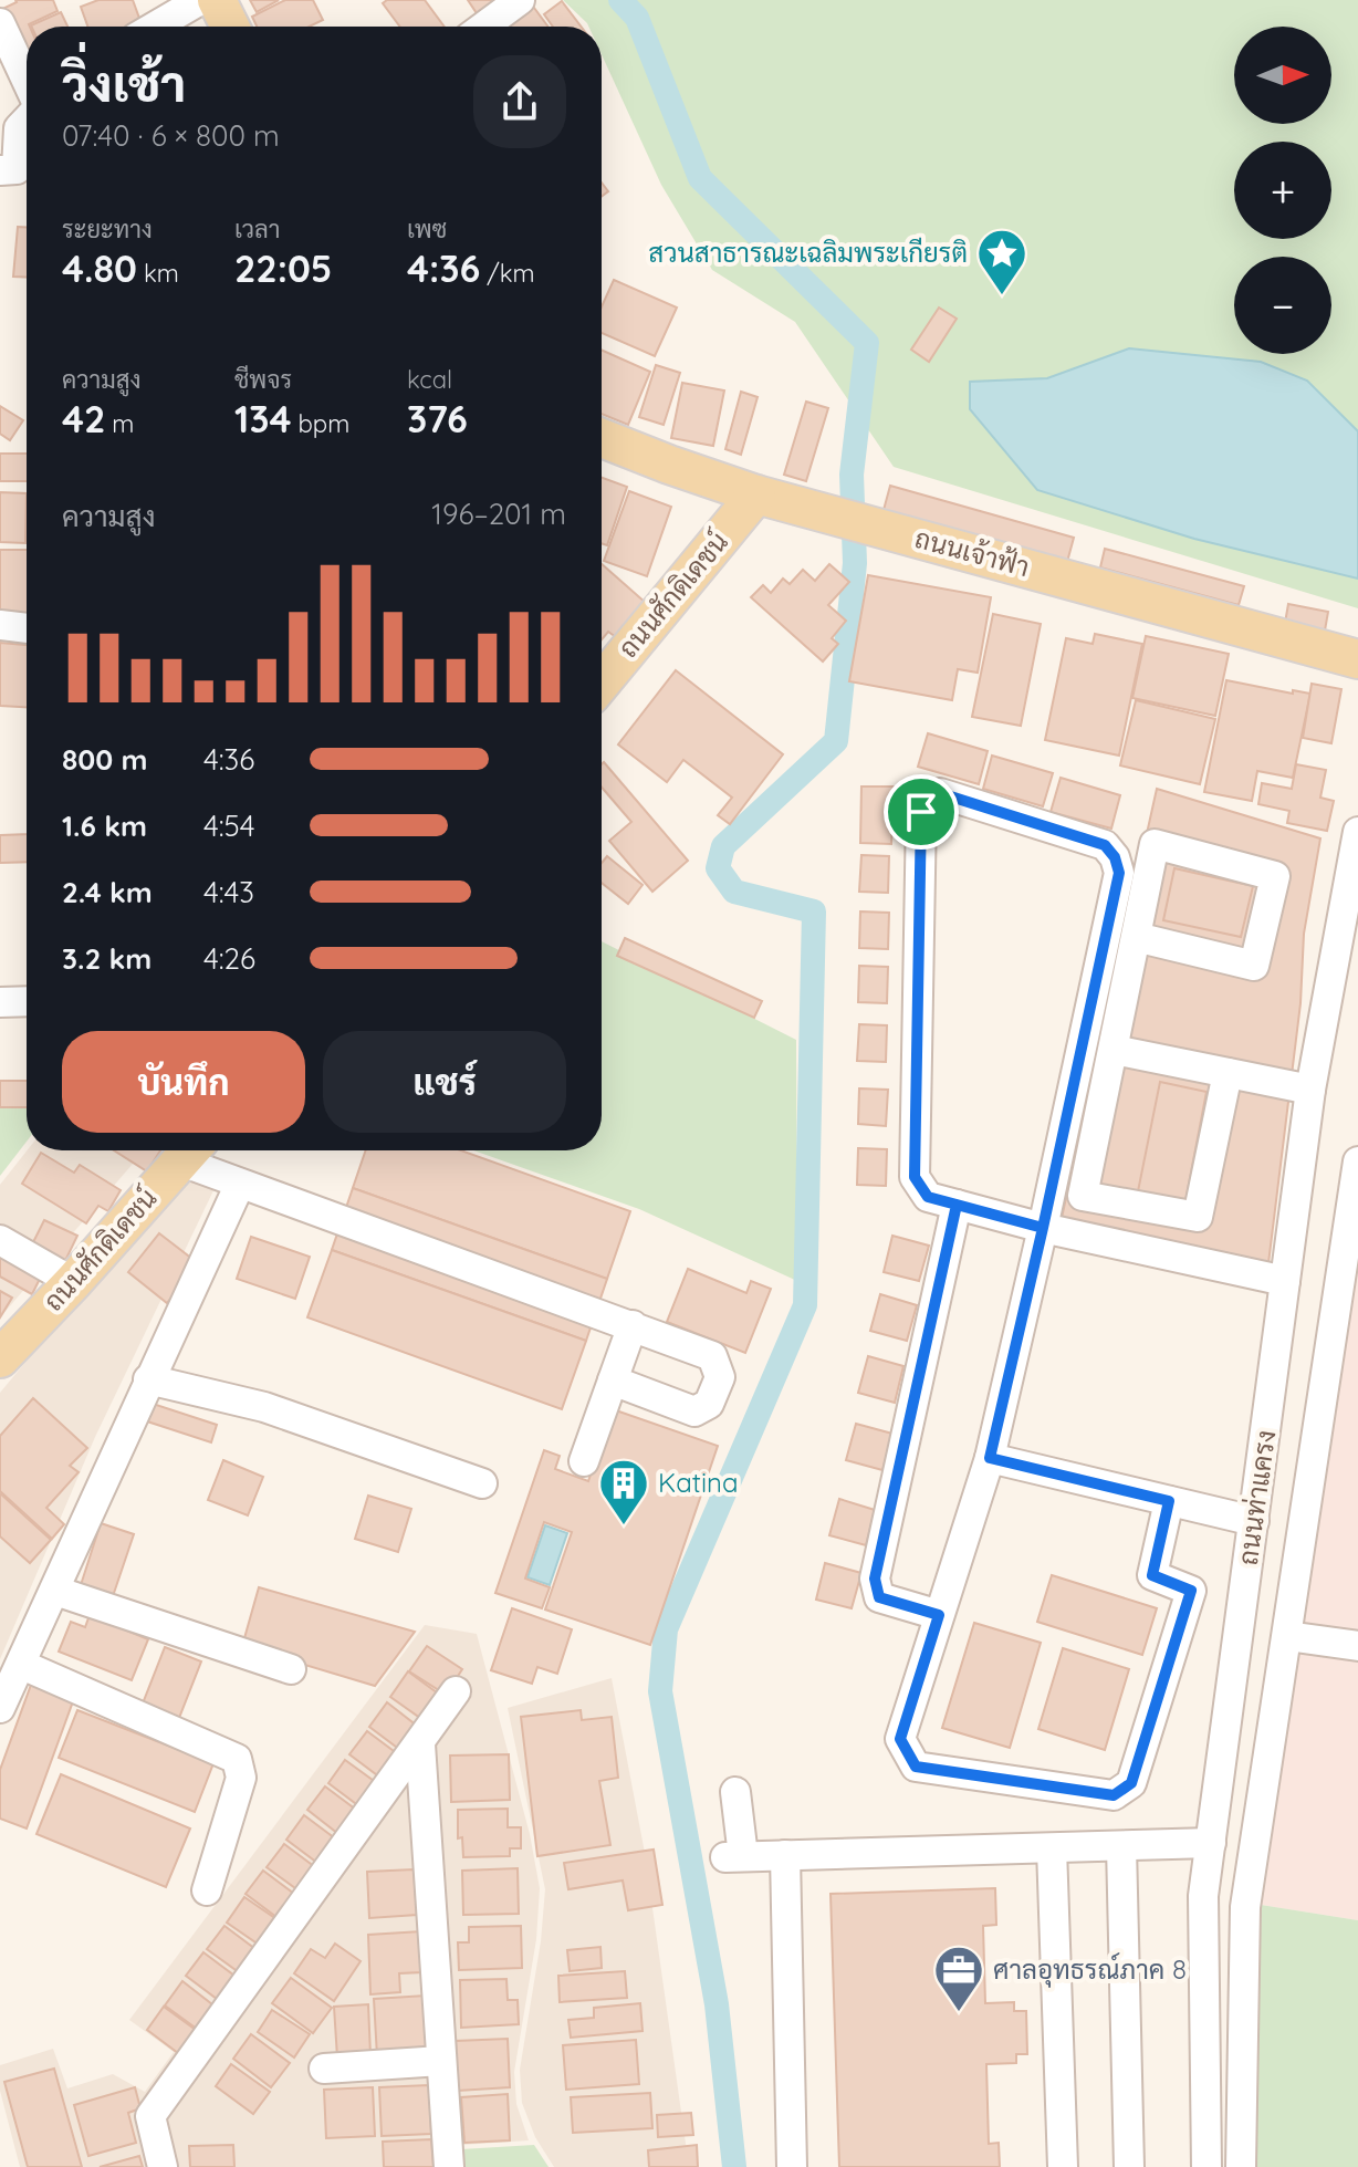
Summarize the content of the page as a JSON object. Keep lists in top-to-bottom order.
{
  "streets": {
    "main road": ["ถนนเจ้าฟ้า", "ถนนศักดิเดชน์"],
    "street": ["ถนนท่าแครง"]
  },
  "crossings": [
    ["ถนนเจ้าฟ้า", "ถนนศักดิเดชน์"]
  ],
  "places": {
    "place": ["สวนสาธารณะเฉลิมพระเกียรติ"],
    "building": ["Katina"],
    "office": ["ศาลอุทธรณ์ภาค 8"]
  },
  "north": "right",
  "page": {
    "map_buttons": ["+", "−"],
    "heading": ["วิ่งเช้า", "07:40 · 6 × 800 m"],
    "stats": [
      ["ระยะทาง", "4.80 km"],
      ["เวลา", "22:05"],
      ["เพซ", "4:36 /km"],
      ["ความสูง", "42 m"],
      ["ชีพจร", "134 bpm"],
      ["kcal", "376"]
    ],
    "chart": ["ความสูง", "196–201 m"],
    "list": [
      {
        "name": "800 m",
        "note": "4:36"
      },
      {
        "name": "1.6 km",
        "note": "4:54"
      },
      {
        "name": "2.4 km",
        "note": "4:43"
      },
      {
        "name": "3.2 km",
        "note": "4:26"
      }
    ],
    "buttons": ["บันทึก", "แชร์"]
  }
}
